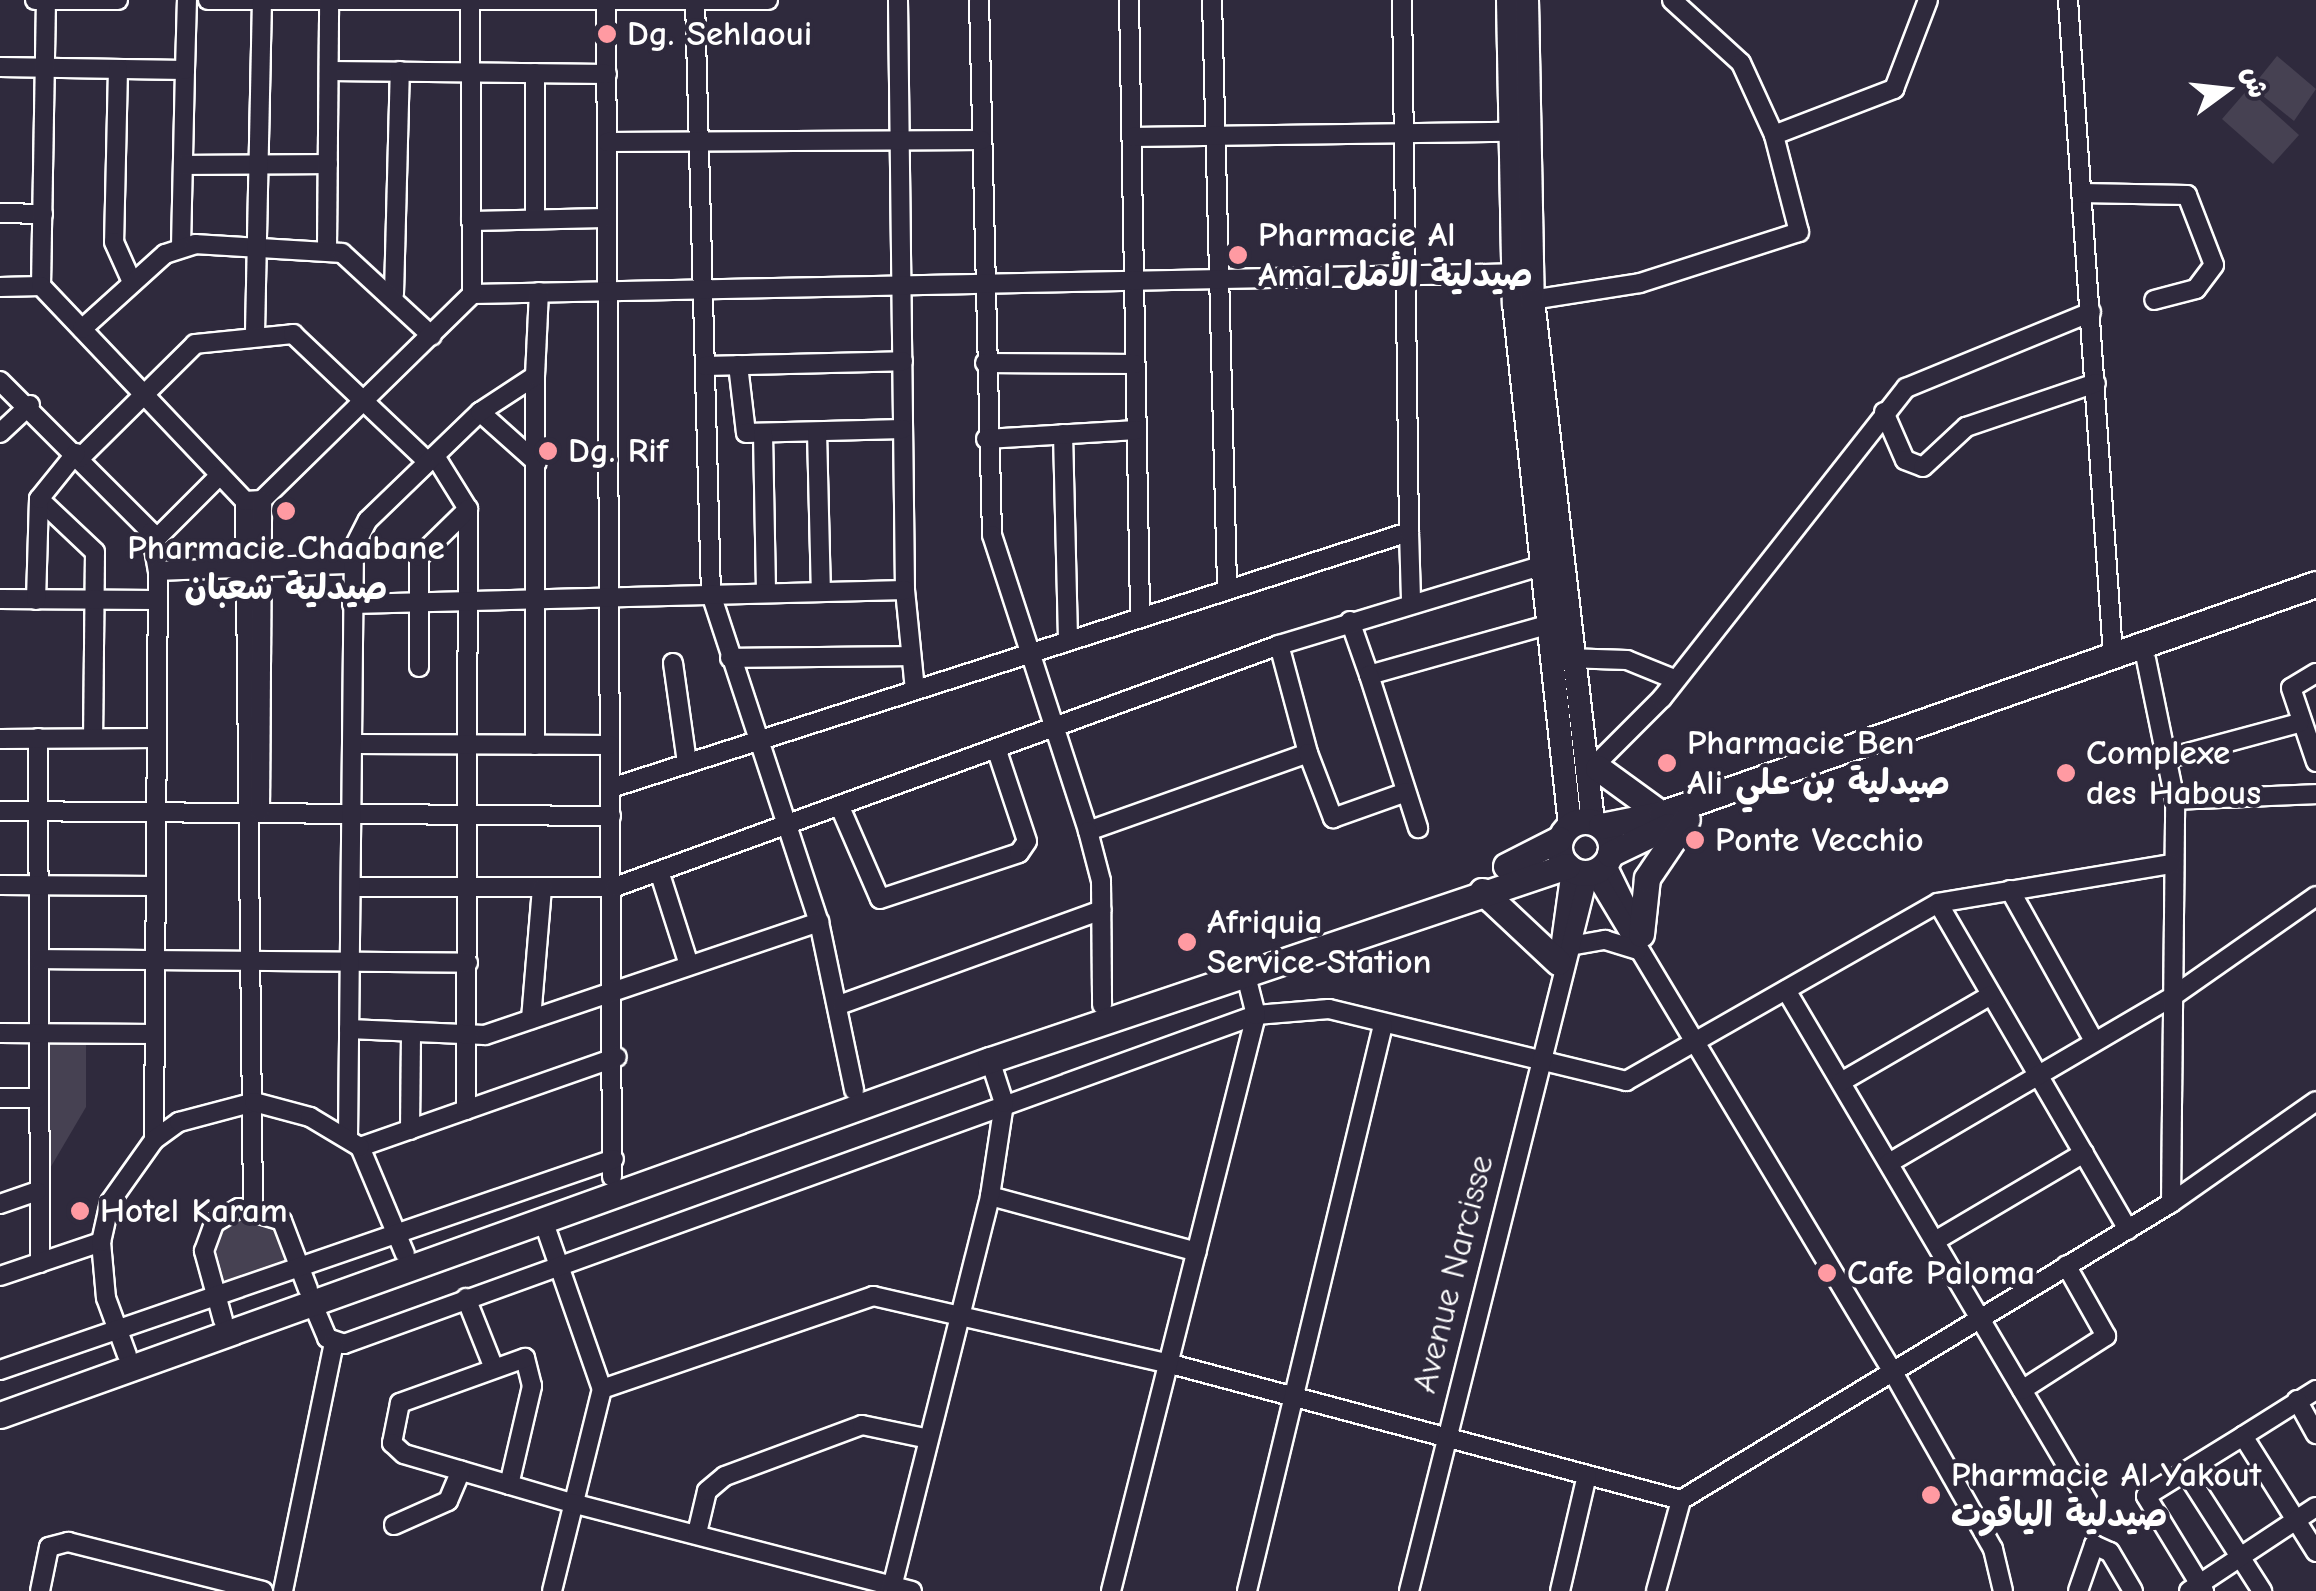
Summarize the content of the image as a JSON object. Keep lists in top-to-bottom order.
{
  "streets": {
    "street": ["Avenue Narcisse"]
  },
  "places": [
    "Dg. Sehlaoui",
    "Pharmacie Al Amal صيدلية الأمل",
    "Dg. Rif",
    "Pharmacie Chaabane صيدلية شعبان",
    "Pharmacie Ben Ali صيدلية بن علي",
    "Complexe des Habous",
    "Ponte Vecchio",
    "Afriquia Service Station",
    "Hotel Karam",
    "Cafe Paloma",
    "Pharmacie Al Yakout صيدلية الياقوت"
  ],
  "north": "right"
}
